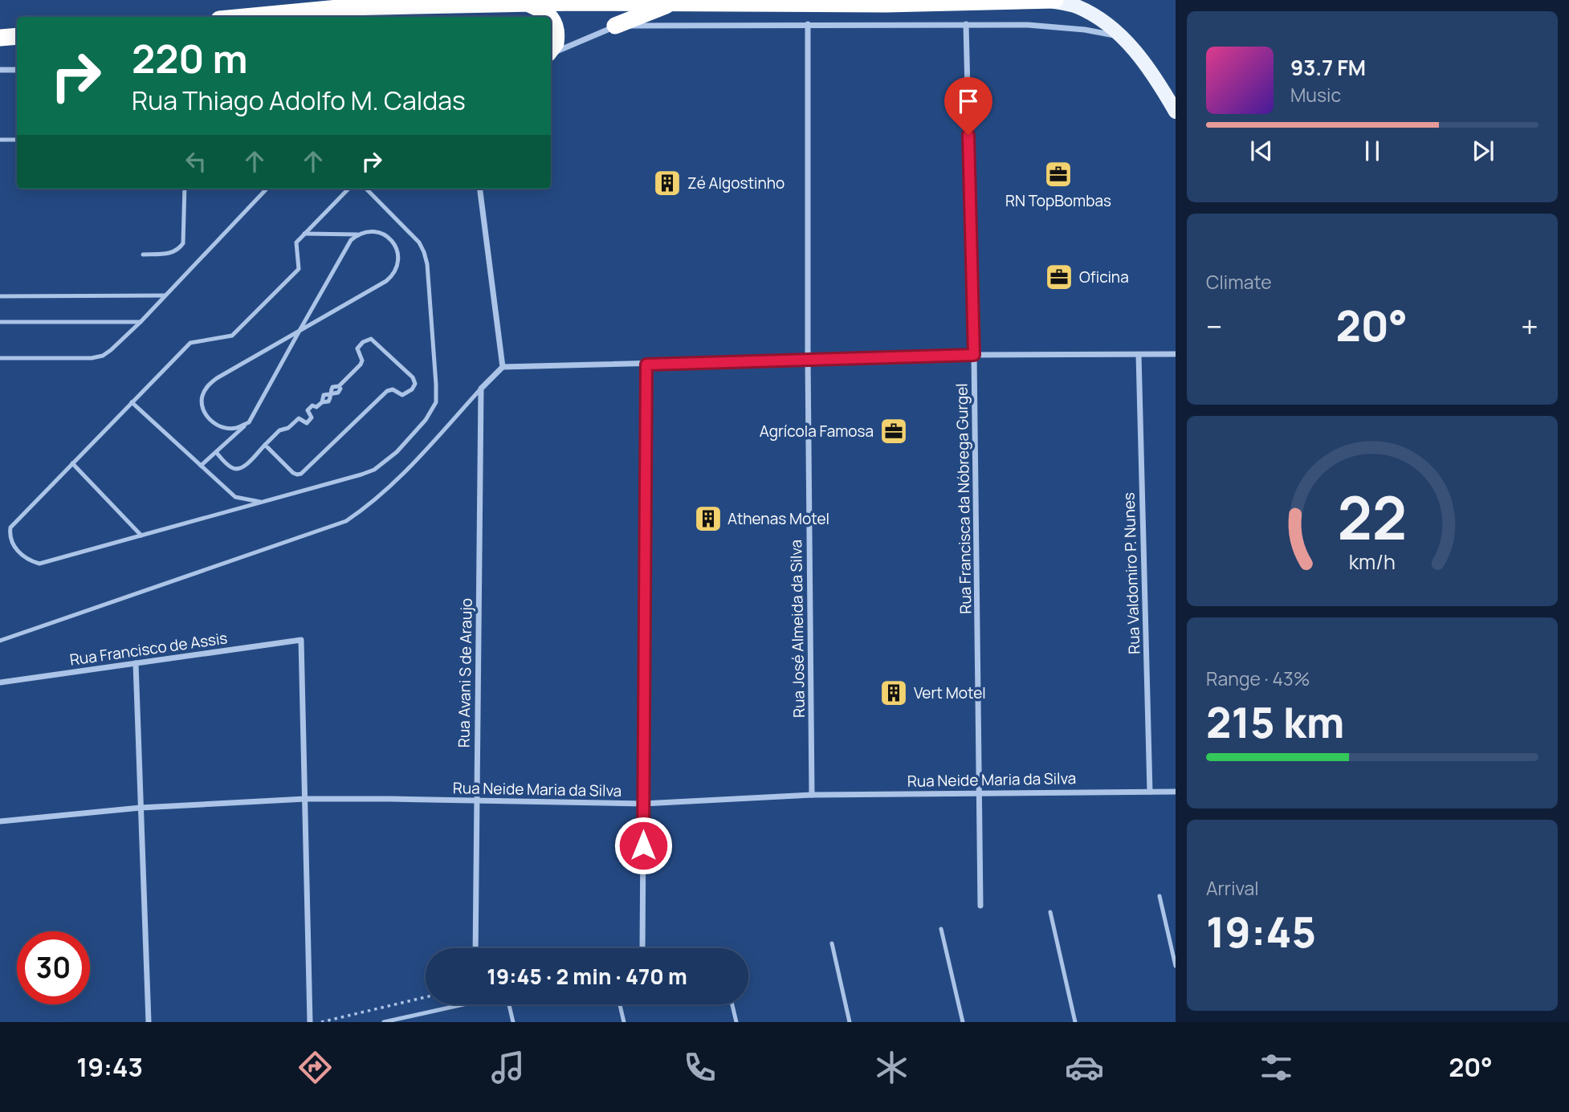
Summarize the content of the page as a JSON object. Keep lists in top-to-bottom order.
{
  "streets": {
    "street": [
      "Rua Francisca da Nóbrega Gurgel",
      "Rua Valdomiro P. Nunes",
      "Rua José Almeida da Silva",
      "Rua Francisco de Assis",
      "Rua Avani S de Araujo",
      "Rua Neide Maria da Silva"
    ]
  },
  "crossings": [
    ["Rua Francisca da Nóbrega Gurgel", "Rua Neide Maria da Silva"],
    ["Rua Valdomiro P. Nunes", "Rua Neide Maria da Silva"],
    ["Rua José Almeida da Silva", "Rua Neide Maria da Silva"],
    ["Rua Francisco de Assis", "Rua Neide Maria da Silva"],
    ["Rua Avani S de Araujo", "Rua Neide Maria da Silva"]
  ],
  "places": {
    "office": ["RN TopBombas", "Oficina", "Agrícola Famosa"],
    "building": ["Zé Algostinho", "Athenas Motel", "Vert Motel"]
  },
  "page": {
    "turn": ["220 m", "Rua Thiago Adolfo M. Caldas"],
    "song": ["93.7 FM", "Music"],
    "tile": [
      "Climate",
      ["Range · 43%", "215 km"],
      ["Arrival", "19:45"]
    ],
    "heat": ["−", "20°", "+"],
    "limit": "30",
    "trip": "19:45 · 2 min · 470 m",
    "tabs": ["19:43", "20°"],
    "gauge": ["22", "km/h"]
  }
}
